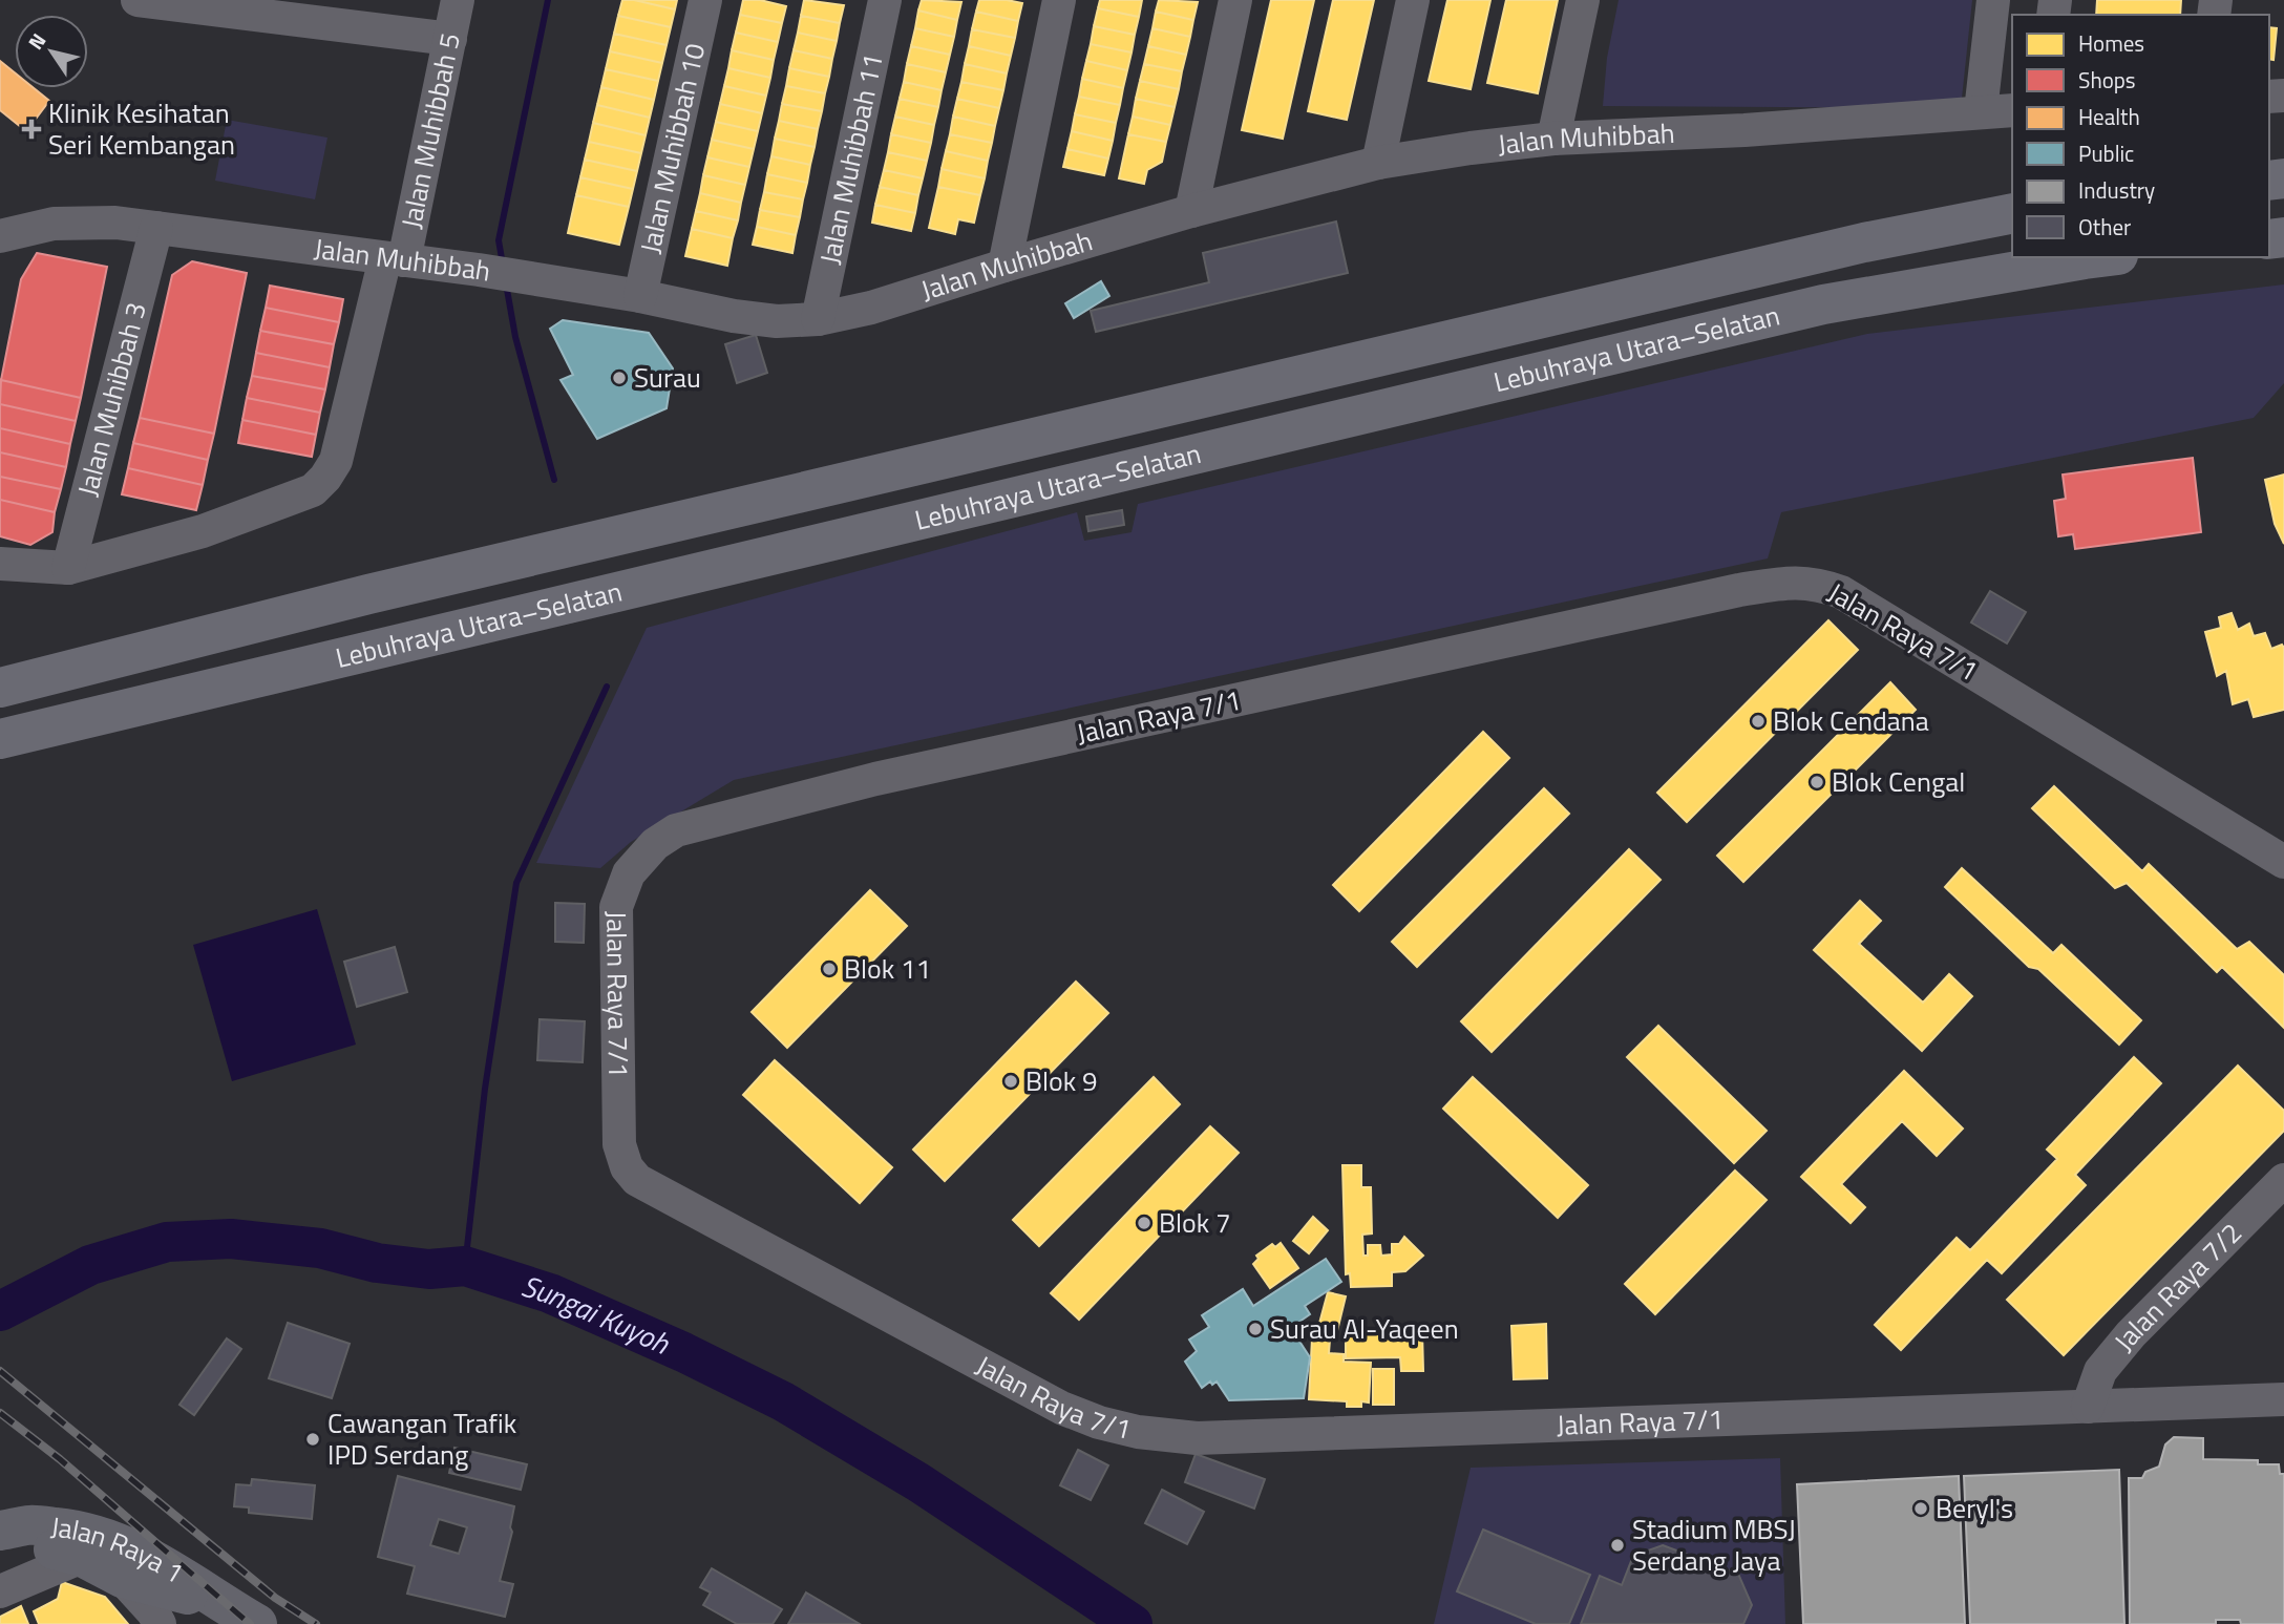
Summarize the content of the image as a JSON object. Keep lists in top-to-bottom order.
{
  "streets": {
    "highway": ["Lebuhraya Utara–Selatan"],
    "main road": ["Jalan Raya 1"],
    "street": [
      "Jalan Muhibbah 5",
      "Jalan Muhibbah",
      "Jalan Muhibbah 10",
      "Jalan Muhibbah 11",
      "Jalan Muhibbah 3",
      "Jalan Raya 7/1",
      "Jalan Raya 7/2"
    ]
  },
  "crossings": [
    ["Jalan Muhibbah 5", "Jalan Muhibbah"],
    ["Jalan Muhibbah 5", "Jalan Muhibbah 3"],
    ["Jalan Muhibbah", "Jalan Muhibbah 10"],
    ["Jalan Muhibbah", "Jalan Muhibbah 11"],
    ["Jalan Muhibbah", "Jalan Muhibbah 3"],
    ["Jalan Raya 7/1", "Jalan Raya 7/2"]
  ],
  "water": ["Sungai Kuyoh"],
  "places": {
    "health": ["Klinik Kesihatan Seri Kembangan"],
    "other": [
      "Surau",
      "Blok Cendana",
      "Blok Cengal",
      "Blok 11",
      "Blok 9",
      "Blok 7",
      "Surau Al-Yaqeen",
      "Cawangan Trafik IPD Serdang",
      "Beryl's",
      "Stadium MBSJ Serdang Jaya"
    ]
  },
  "legend": [
    "Homes",
    "Shops",
    "Health",
    "Public",
    "Industry",
    "Other"
  ],
  "north": "top left"
}
